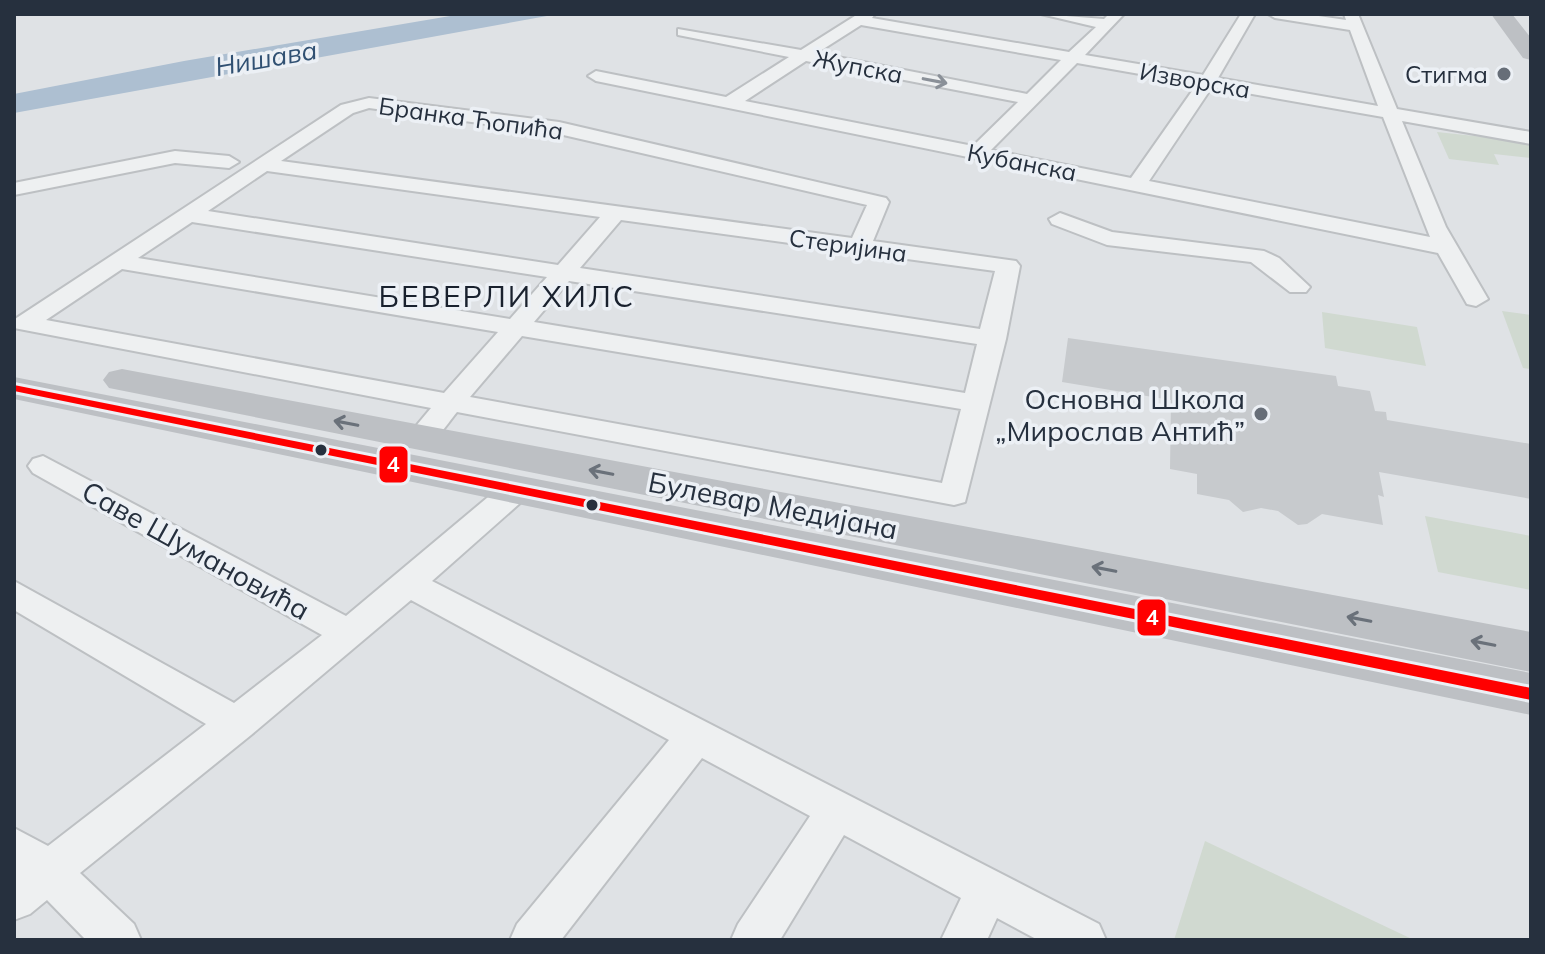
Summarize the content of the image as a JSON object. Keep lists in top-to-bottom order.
{
  "streets": {
    "main road": ["Булевар Медијана"],
    "street": [
      "Жупска",
      "Изворска",
      "Бранка Ћопића",
      "Кубанска",
      "Стеријина",
      "Саве Шумановића"
    ]
  },
  "crossings": [
    ["Бранка Ћопића", "Стеријина"],
    ["Бранка Ћопића", "Булевар Медијана"],
    ["Стеријина", "Булевар Медијана"]
  ],
  "districts": ["БЕВЕРЛИ ХИЛС"],
  "water": ["Нишава"],
  "places": ["Стигма", "Основна Школа „Мирослав Антић”"],
  "lines": ["transit line 4"]
}
